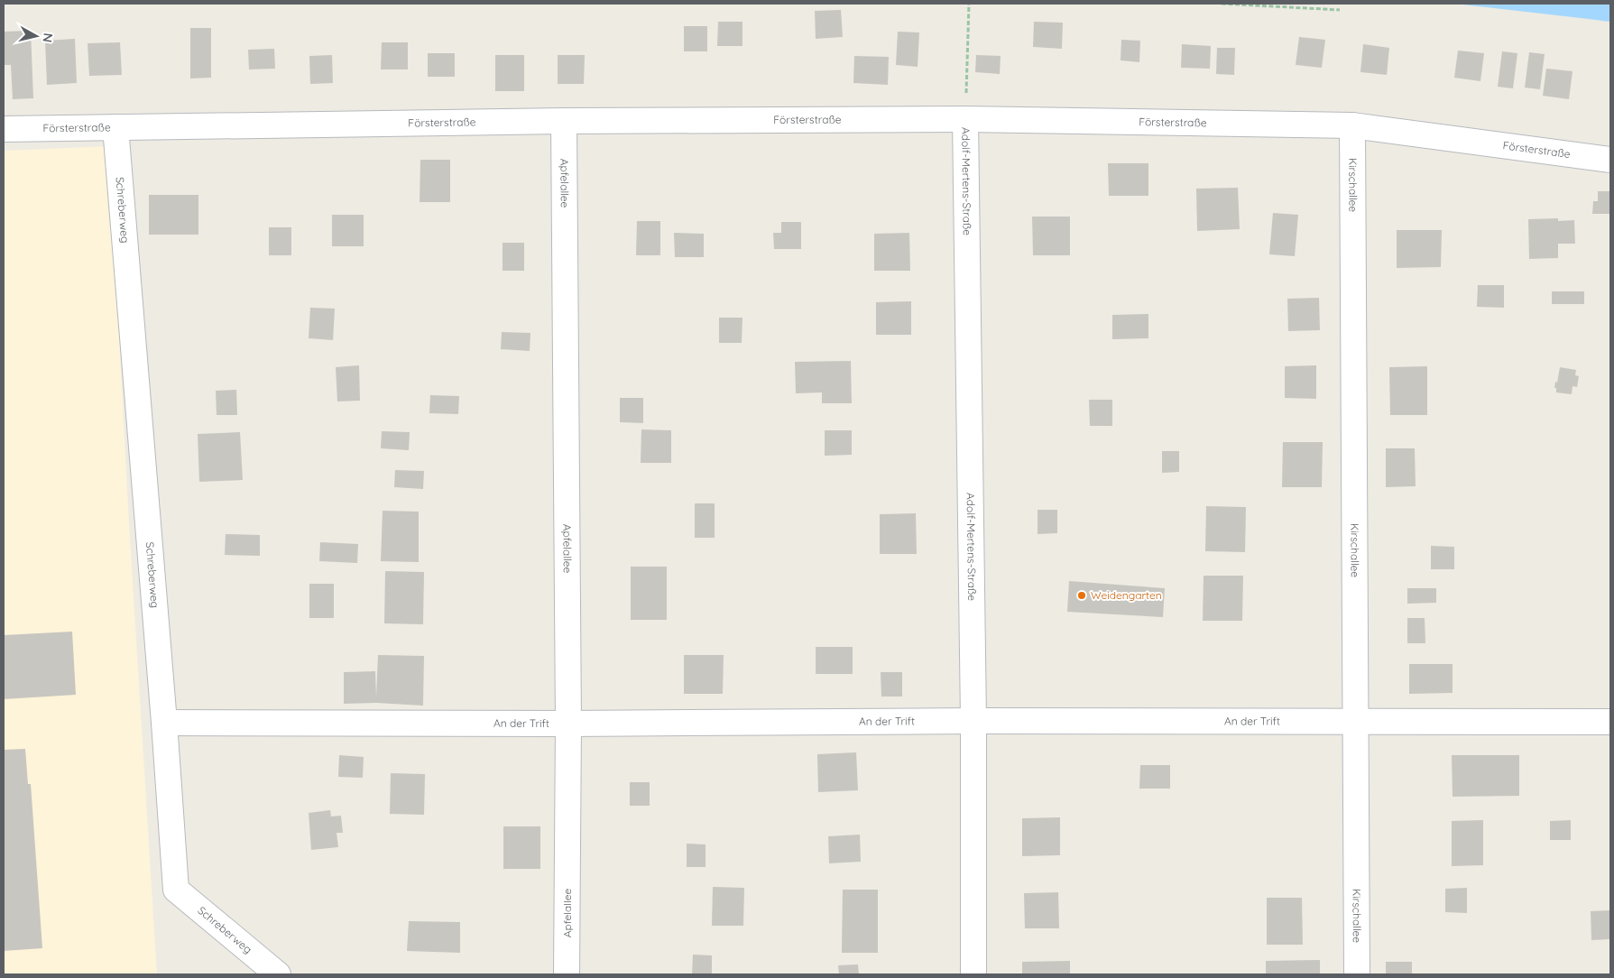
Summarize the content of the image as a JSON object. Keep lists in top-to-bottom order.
{
  "streets": {
    "street": [
      "Försterstraße",
      "Adolf-Mertens-Straße",
      "Apfelallee",
      "Kirschallee",
      "Schreberweg",
      "An der Trift"
    ]
  },
  "crossings": [
    ["Försterstraße", "Adolf-Mertens-Straße"],
    ["Försterstraße", "Apfelallee"],
    ["Försterstraße", "Kirschallee"],
    ["Försterstraße", "Schreberweg"],
    ["Adolf-Mertens-Straße", "An der Trift"],
    ["Apfelallee", "An der Trift"],
    ["Kirschallee", "An der Trift"],
    ["Schreberweg", "An der Trift"]
  ],
  "places": ["Weidengarten"],
  "north": "right"
}
